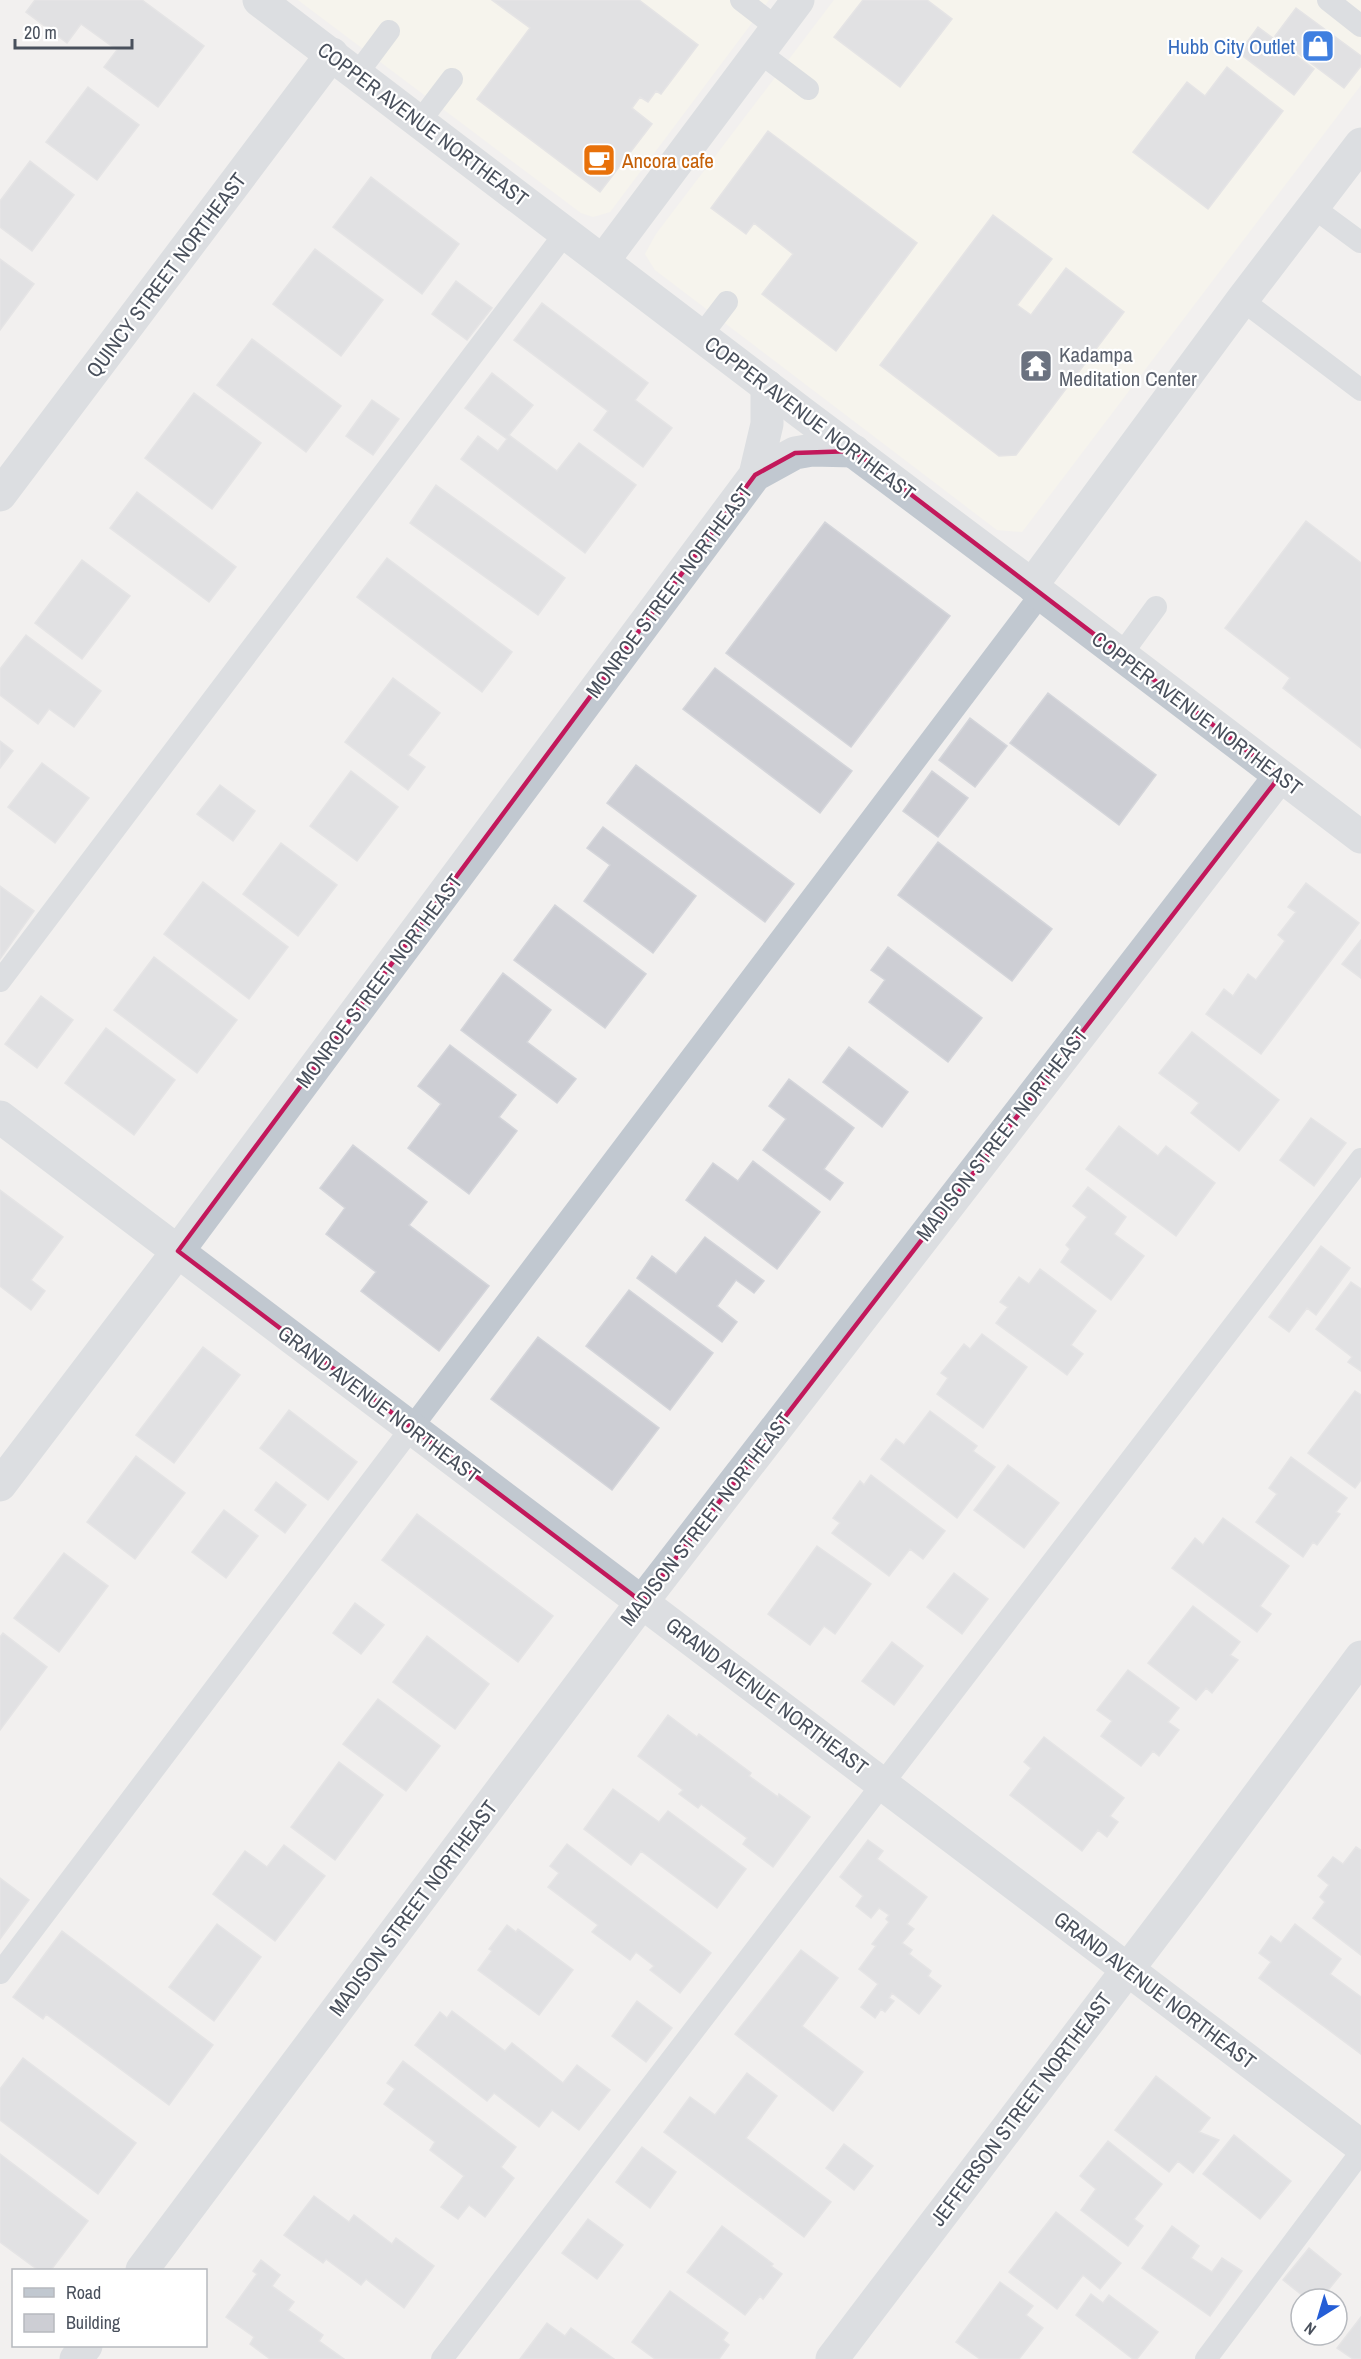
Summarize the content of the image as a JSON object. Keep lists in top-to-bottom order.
{
  "streets": {
    "street": [
      "COPPER AVENUE NORTHEAST",
      "QUINCY STREET NORTHEAST",
      "MONROE STREET NORTHEAST",
      "MADISON STREET NORTHEAST",
      "GRAND AVENUE NORTHEAST",
      "JEFFERSON STREET NORTHEAST"
    ]
  },
  "crossings": [
    ["COPPER AVENUE NORTHEAST", "QUINCY STREET NORTHEAST"],
    ["COPPER AVENUE NORTHEAST", "MONROE STREET NORTHEAST"],
    ["COPPER AVENUE NORTHEAST", "MADISON STREET NORTHEAST"],
    ["MONROE STREET NORTHEAST", "GRAND AVENUE NORTHEAST"],
    ["MADISON STREET NORTHEAST", "GRAND AVENUE NORTHEAST"],
    ["GRAND AVENUE NORTHEAST", "JEFFERSON STREET NORTHEAST"]
  ],
  "places": {
    "shop": ["Hubb City Outlet"],
    "cafe": ["Ancora cafe"],
    "temple": ["Kadampa Meditation Center"]
  },
  "legend": ["Road", "Building"],
  "scale_bar": "20 m",
  "north": "bottom left"
}
